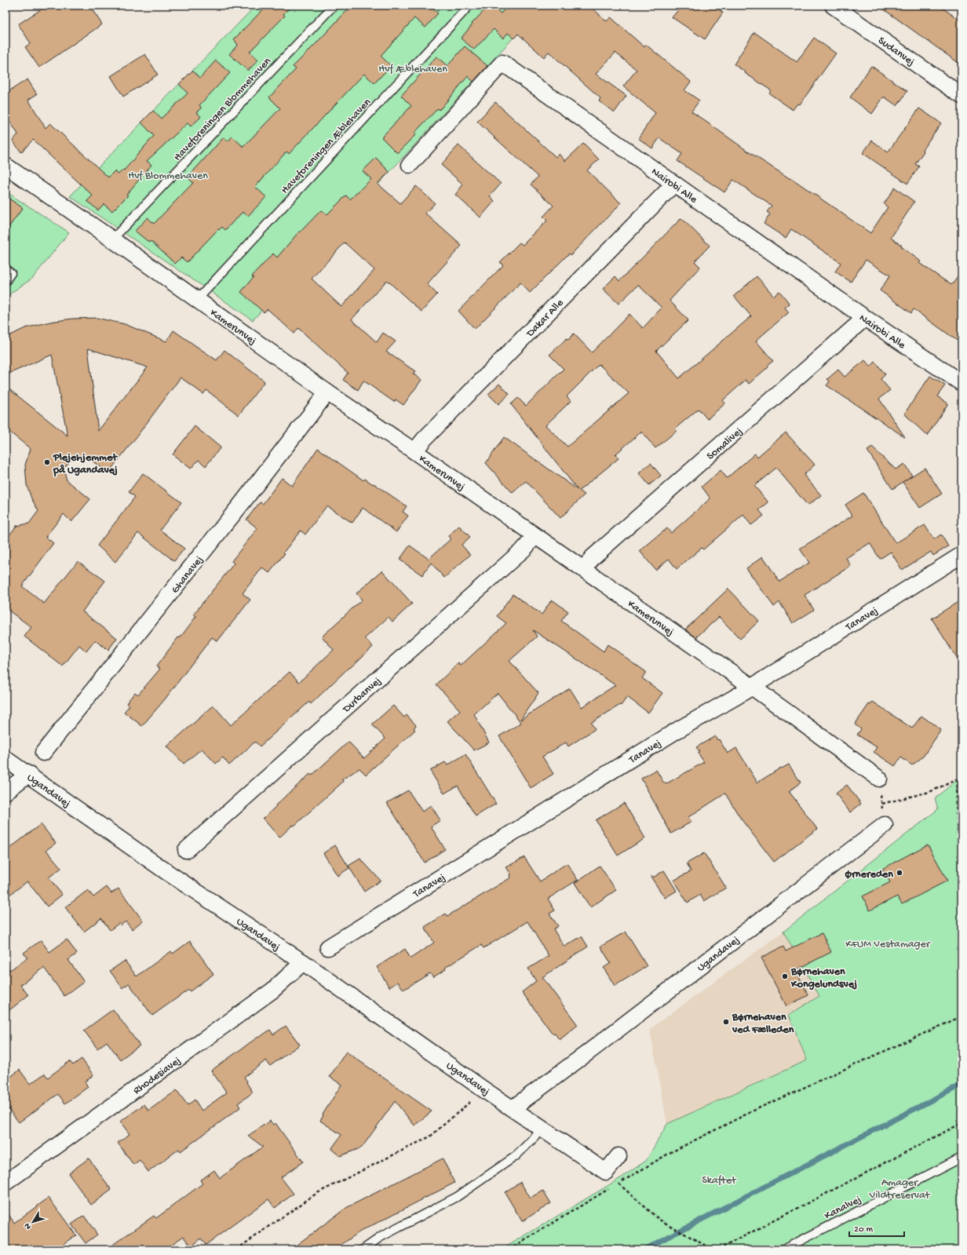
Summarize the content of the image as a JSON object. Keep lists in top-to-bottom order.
{
  "streets": {
    "street": [
      "Sudanvej",
      "Nairobi Alle",
      "Dakar Alle",
      "Kamerunvej",
      "Somalivej",
      "Ghanavej",
      "Tanavej",
      "Durbanvej",
      "Ugandavej",
      "Rhodesiavej"
    ],
    "lane": ["Haveforeningen Blommehaven", "Haveforeningen Æblehaven", "Kanalvej"]
  },
  "crossings": [
    ["Haveforeningen Blommehaven", "Kamerunvej"],
    ["Haveforeningen Æblehaven", "Kamerunvej"],
    ["Nairobi Alle", "Dakar Alle"],
    ["Nairobi Alle", "Somalivej"],
    ["Dakar Alle", "Kamerunvej"],
    ["Kamerunvej", "Somalivej"],
    ["Kamerunvej", "Ghanavej"],
    ["Kamerunvej", "Tanavej"],
    ["Kamerunvej", "Durbanvej"],
    ["Ugandavej", "Rhodesiavej"]
  ],
  "parks": [
    "Hvf Æblehaven",
    "Hvf Blommehaven",
    "KFUM Vestamager",
    "Skaftet",
    "Amager Vildtreservat"
  ],
  "places": [
    "Plejehjemmet på Ugandavej",
    "Ørnereden",
    "Børnehaven Kongelundsvej",
    "Børnehaven ved Fælleden"
  ],
  "scale_bar": "20 m",
  "north": "bottom left"
}
